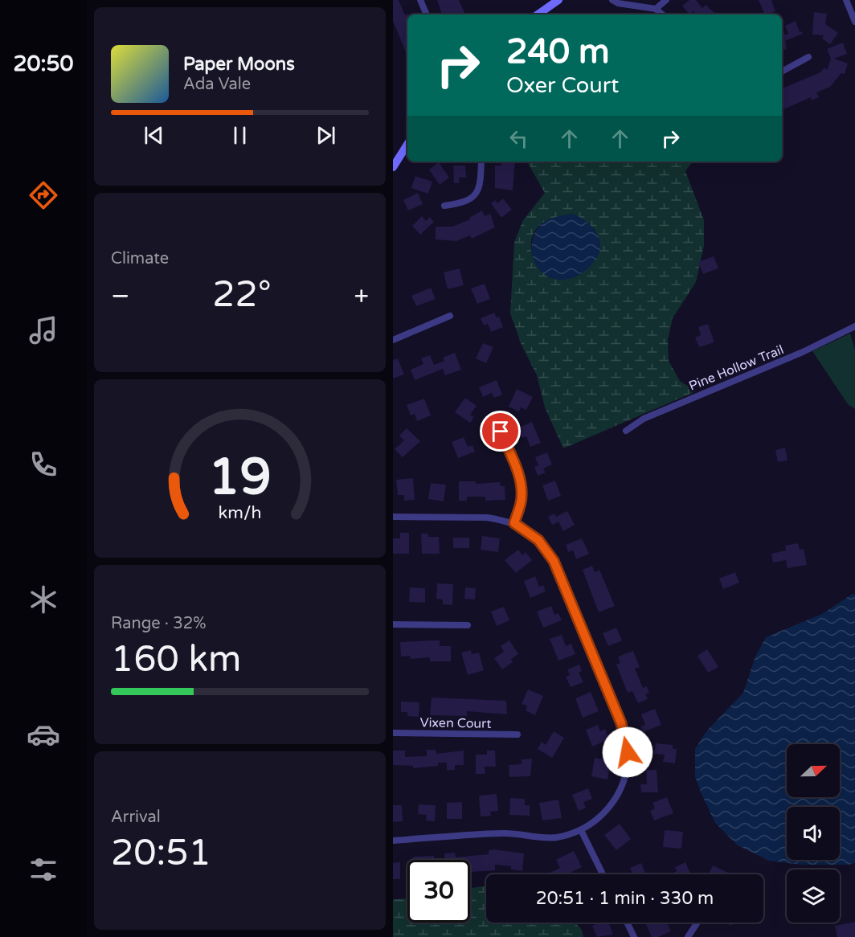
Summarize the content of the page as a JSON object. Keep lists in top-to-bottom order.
{
  "streets": {
    "street": ["Pine Hollow Trail", "Vixen Court"]
  },
  "north": "right",
  "page": {
    "tabs": "20:50",
    "turn": ["240 m", "Oxer Court"],
    "song": ["Paper Moons", "Ada Vale"],
    "tile": [
      "Climate",
      ["Range · 32%", "160 km"],
      ["Arrival", "20:51"]
    ],
    "heat": ["−", "22°", "+"],
    "limit": "30",
    "trip": "20:51 · 1 min · 330 m",
    "gauge": ["19", "km/h"]
  }
}
